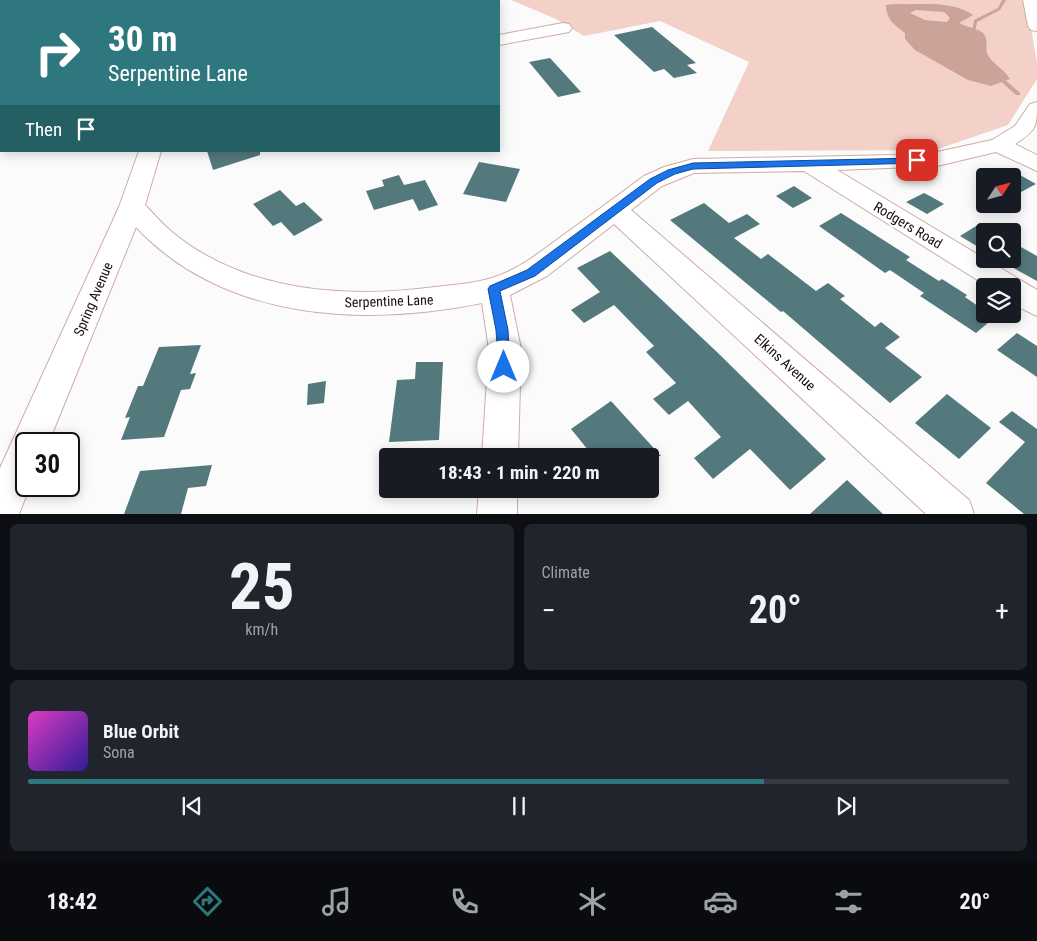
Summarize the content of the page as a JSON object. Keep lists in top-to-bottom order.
{
  "streets": {
    "street": [
      "Rodgers Road",
      "Spring Avenue",
      "Serpentine Lane",
      "Elkins Avenue"
    ]
  },
  "crossings": [
    ["Rodgers Road", "Serpentine Lane"],
    ["Spring Avenue", "Serpentine Lane"],
    ["Serpentine Lane", "Elkins Avenue"]
  ],
  "north": "top right",
  "page": {
    "turn": ["30 m", "Serpentine Lane"],
    "then": "Then",
    "limit": "30",
    "trip": "18:43 · 1 min · 220 m",
    "tile": [
      ["25", "km/h"],
      "Climate"
    ],
    "heat": ["−", "20°", "+"],
    "song": ["Blue Orbit", "Sona"],
    "tabs": ["18:42", "20°"]
  }
}
